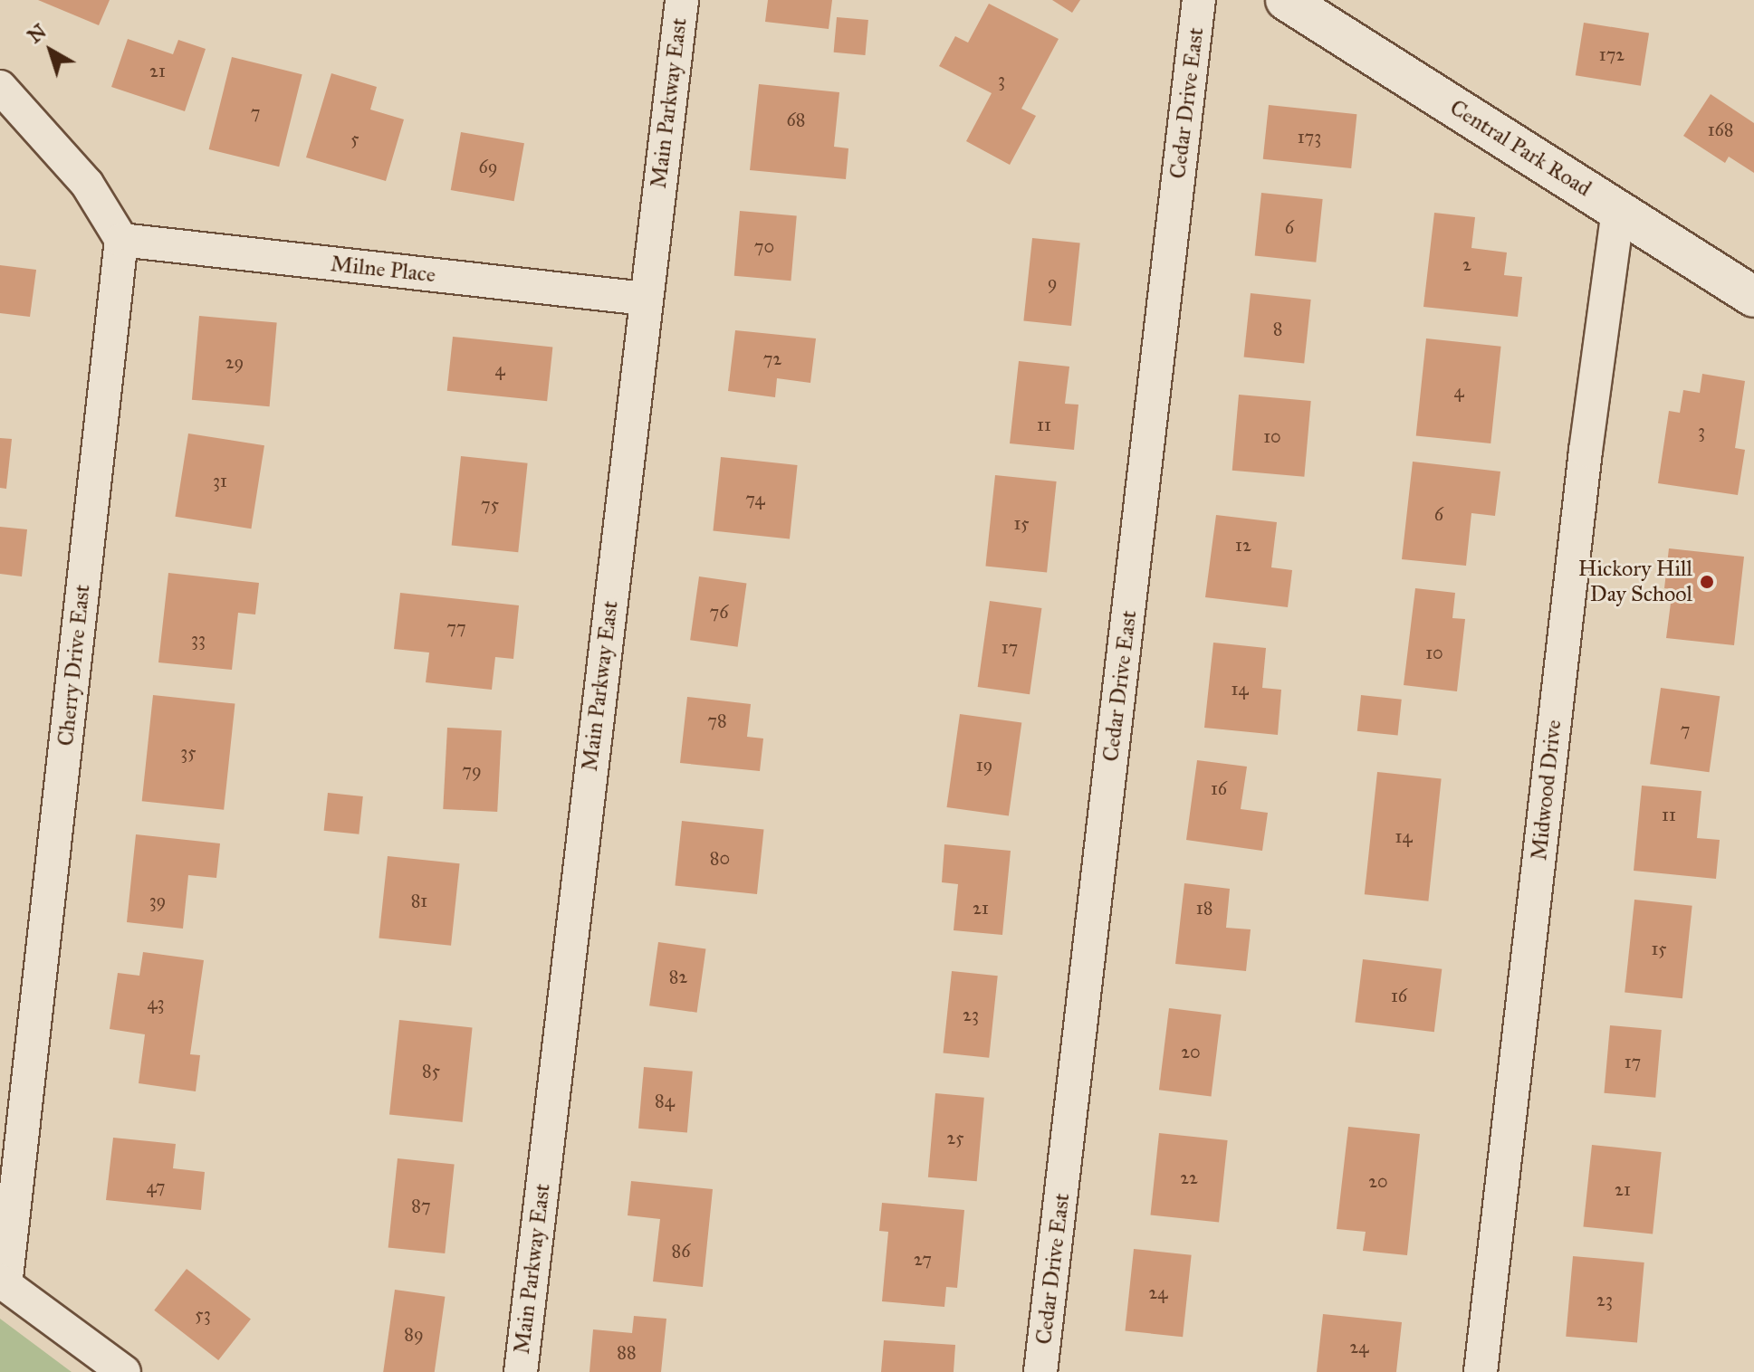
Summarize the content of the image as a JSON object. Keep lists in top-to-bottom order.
{
  "streets": {
    "street": [
      "Main Parkway East",
      "Cedar Drive East",
      "Central Park Road",
      "Milne Place",
      "Cherry Drive East",
      "Midwood Drive"
    ]
  },
  "crossings": [
    ["Main Parkway East", "Milne Place"],
    ["Central Park Road", "Midwood Drive"],
    ["Milne Place", "Cherry Drive East"]
  ],
  "places": ["Hickory Hill Day School"],
  "house_numbers": [
    "172",
    "21",
    "3",
    "7",
    "68",
    "168",
    "173",
    "5",
    "69",
    "6",
    "70",
    "2",
    "9",
    "8",
    "72",
    "29",
    "4",
    "4",
    "11",
    "3",
    "10",
    "31",
    "74",
    "75",
    "6",
    "15",
    "12",
    "76",
    "77",
    "33",
    "17",
    "10",
    "14",
    "78",
    "7",
    "35",
    "19",
    "79",
    "16",
    "11",
    "14",
    "80",
    "39",
    "81",
    "21",
    "18",
    "15",
    "82",
    "16",
    "43",
    "23",
    "20",
    "17",
    "85",
    "84",
    "25",
    "22",
    "20",
    "47",
    "21",
    "87",
    "86",
    "27",
    "24",
    "23",
    "53",
    "89",
    "24",
    "88"
  ],
  "north": "top left"
}
